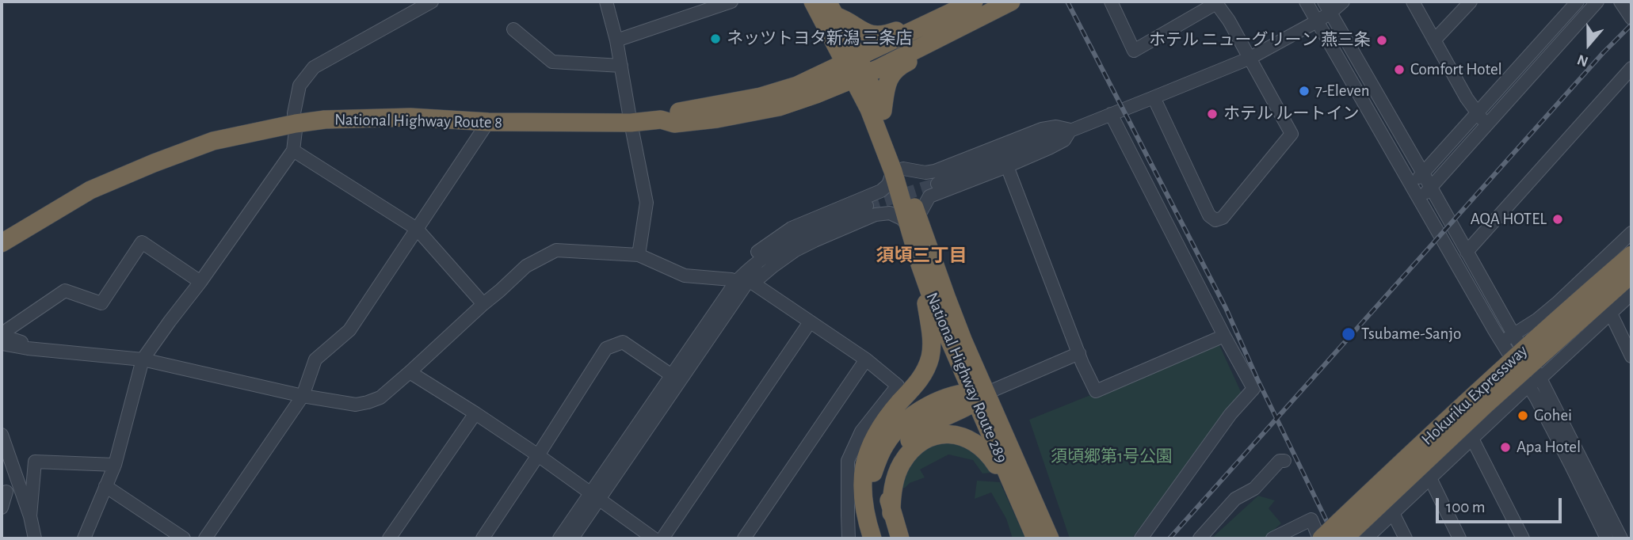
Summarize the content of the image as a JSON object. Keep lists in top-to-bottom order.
{
  "streets": {
    "highway": ["National Highway Route 8", "National Highway Route 289", "Hokuriku Expressway"]
  },
  "crossings": [
    ["National Highway Route 8", "National Highway Route 289"]
  ],
  "districts": ["須頃三丁目"],
  "parks": ["須頃郷第1号公園"],
  "places": [
    "ネッツトヨタ新潟 三条店",
    "ホテル ニューグリーン 燕三条",
    "Comfort Hotel",
    "7-Eleven",
    "ホテル ルートイン",
    "AQA HOTEL",
    "Tsubame-Sanjo",
    "Gohei",
    "Apa Hotel"
  ],
  "scale_bar": "100 m",
  "north": "bottom"
}
